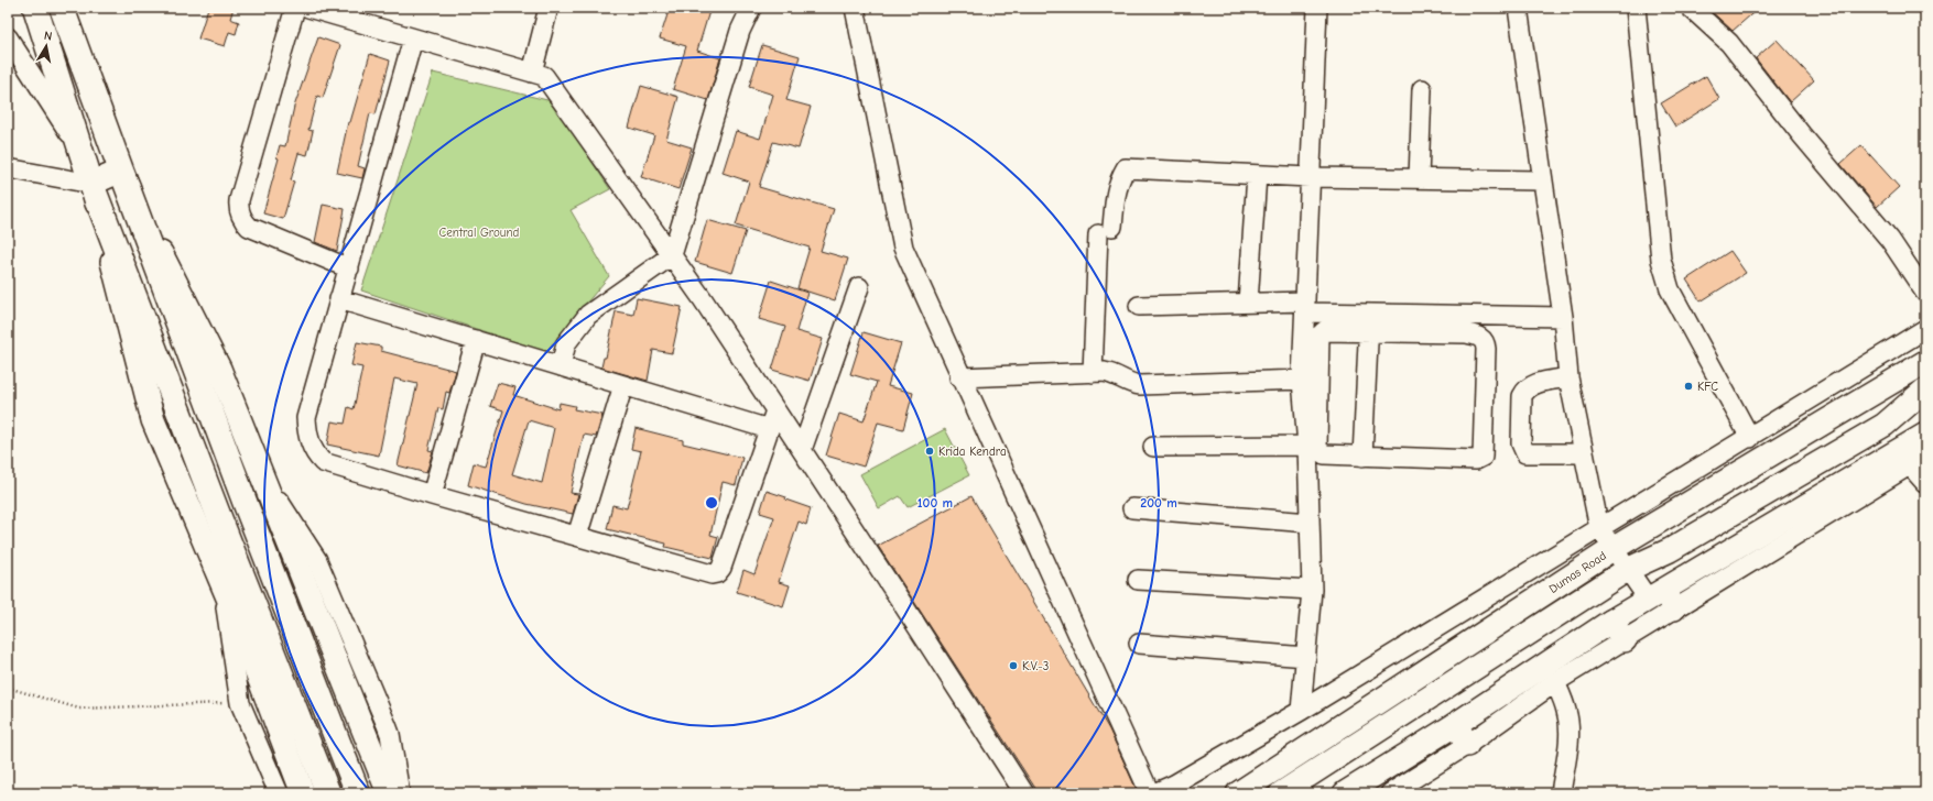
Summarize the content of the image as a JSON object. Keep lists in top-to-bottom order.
{
  "streets": {
    "main road": ["Dumas Road"]
  },
  "parks": ["Central Ground"],
  "places": ["KFC", "Krida Kendra", "K.V.-3"],
  "north": "top",
  "rings": ["100 m", "200 m"]
}
